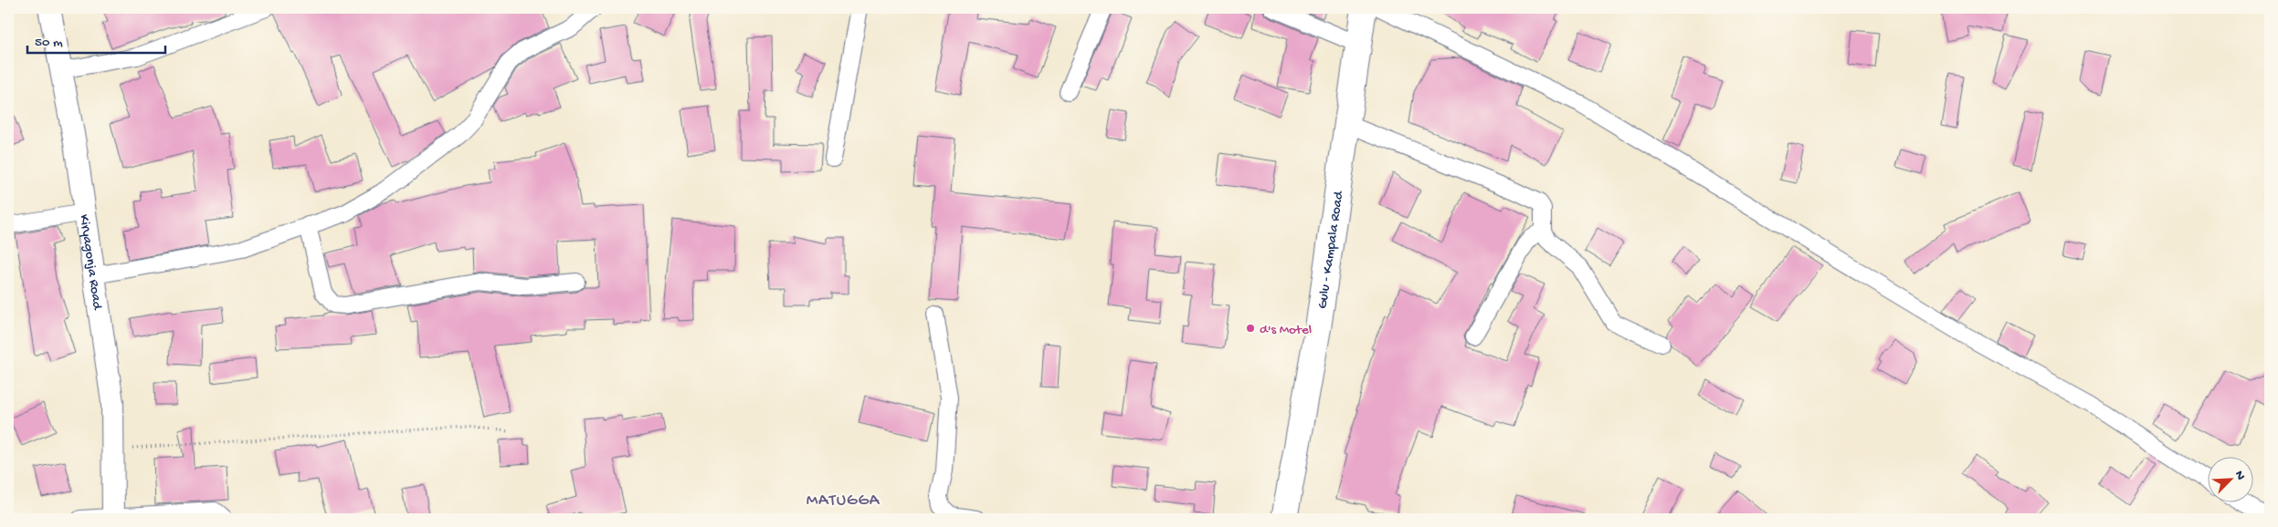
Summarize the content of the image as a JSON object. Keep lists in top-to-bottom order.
{
  "streets": {
    "main road": ["Gulu - Kampala Road"],
    "street": ["Kiryagonja Road"]
  },
  "districts": ["MATUGGA"],
  "places": ["d's Motel"],
  "scale_bar": "50 m",
  "north": "top right"
}
